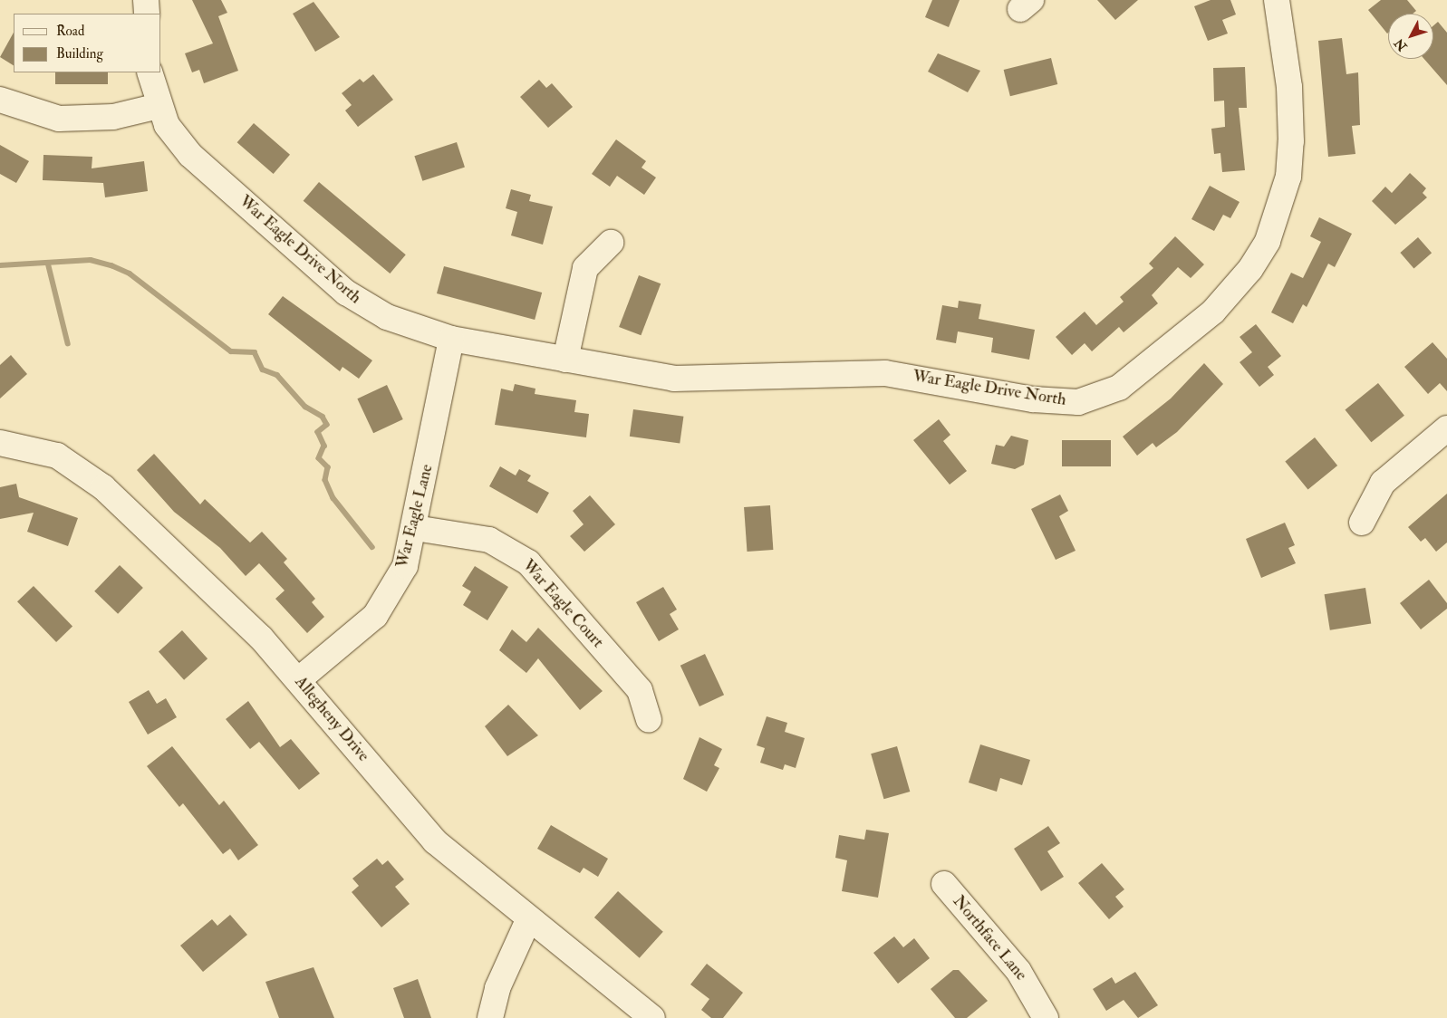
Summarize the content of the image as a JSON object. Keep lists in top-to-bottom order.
{
  "streets": {
    "street": [
      "War Eagle Drive North",
      "War Eagle Lane",
      "War Eagle Court",
      "Allegheny Drive",
      "Northface Lane"
    ]
  },
  "crossings": [
    ["War Eagle Drive North", "War Eagle Lane"],
    ["War Eagle Lane", "War Eagle Court"],
    ["War Eagle Lane", "Allegheny Drive"]
  ],
  "legend": ["Road", "Building"],
  "north": "bottom left"
}
